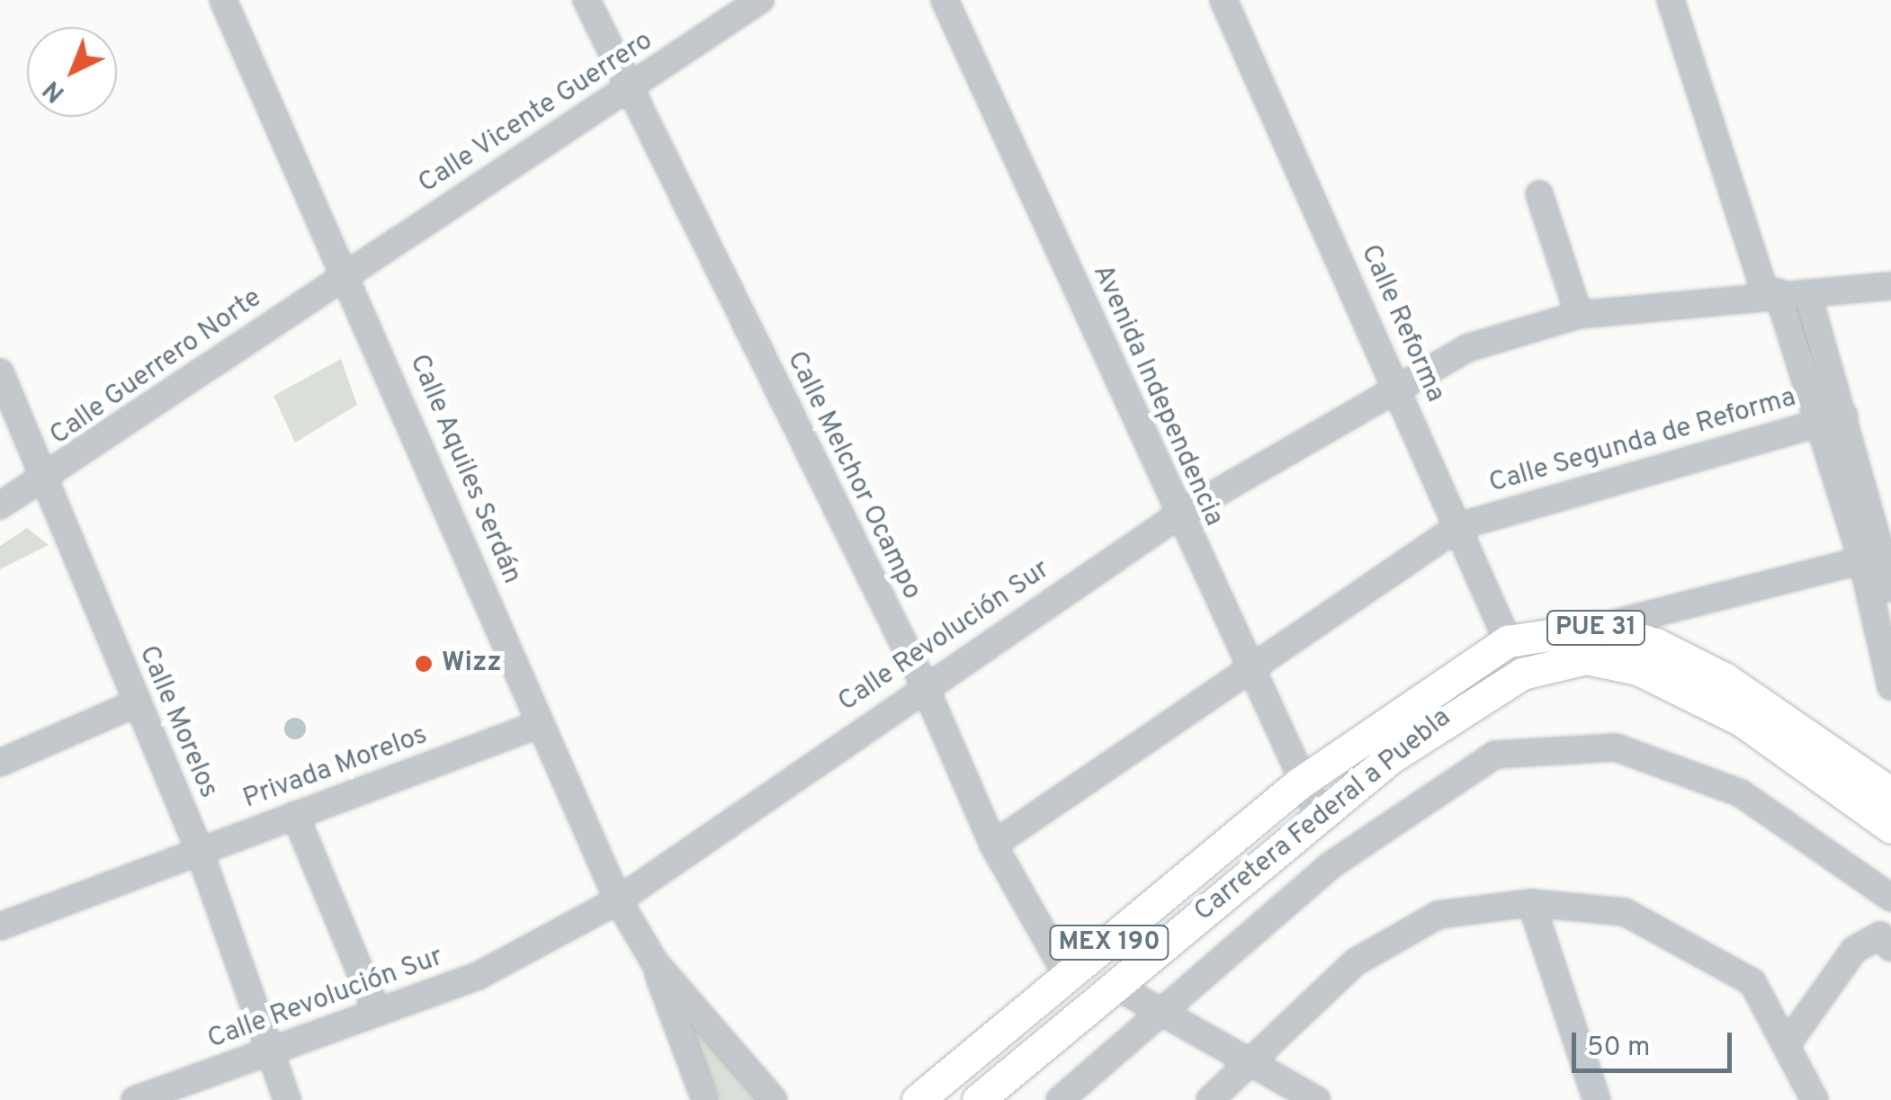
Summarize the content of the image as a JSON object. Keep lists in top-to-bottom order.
{
  "streets": {
    "main road": ["PUE 31", "Carretera Federal a Puebla", "MEX 190"],
    "street": [
      "Calle Vicente Guerrero",
      "Calle Reforma",
      "Calle Guerrero Norte",
      "Avenida Independencia",
      "Calle Segunda de Reforma",
      "Calle Aquiles Serdán",
      "Calle Melchor Ocampo",
      "Calle Revolución Sur",
      "Calle Morelos",
      "Privada Morelos"
    ]
  },
  "crossings": [
    ["Calle Vicente Guerrero", "Calle Guerrero Norte"],
    ["Calle Vicente Guerrero", "Calle Aquiles Serdán"],
    ["Calle Vicente Guerrero", "Calle Melchor Ocampo"],
    ["Calle Reforma", "Calle Segunda de Reforma"],
    ["Calle Reforma", "Calle Revolución Sur"],
    ["Calle Reforma", "Carretera Federal a Puebla"],
    ["Calle Guerrero Norte", "Calle Aquiles Serdán"],
    ["Calle Guerrero Norte", "Calle Morelos"],
    ["Avenida Independencia", "Calle Segunda de Reforma"],
    ["Avenida Independencia", "Calle Revolución Sur"],
    ["Avenida Independencia", "Carretera Federal a Puebla"],
    ["Calle Segunda de Reforma", "Calle Melchor Ocampo"],
    ["Calle Aquiles Serdán", "Calle Revolución Sur"],
    ["Calle Aquiles Serdán", "Privada Morelos"],
    ["Calle Melchor Ocampo", "Calle Revolución Sur"],
    ["Calle Melchor Ocampo", "Carretera Federal a Puebla"],
    ["Calle Revolución Sur", "Calle Morelos"],
    ["Calle Morelos", "Privada Morelos"]
  ],
  "places": ["Wizz"],
  "scale_bar": "50 m",
  "north": "bottom left"
}
